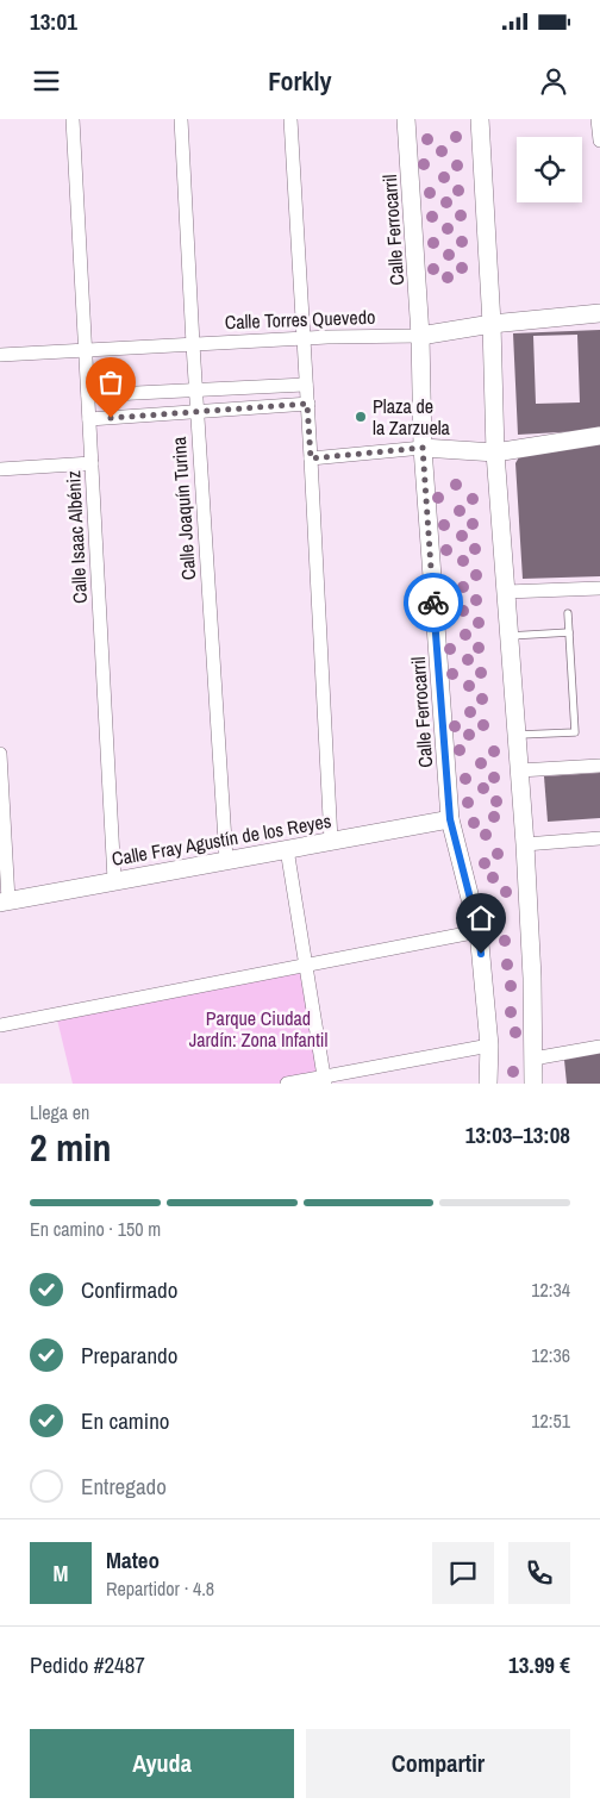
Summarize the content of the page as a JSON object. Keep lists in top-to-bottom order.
{
  "streets": {
    "street": [
      "Calle Ferrocarril",
      "Calle Torres Quevedo",
      "Calle Joaquín Turina",
      "Calle Isaac Albéniz",
      "Calle Fray Agustín de los Reyes"
    ]
  },
  "crossings": [
    ["Calle Ferrocarril", "Calle Torres Quevedo"],
    ["Calle Ferrocarril", "Calle Fray Agustín de los Reyes"],
    ["Calle Torres Quevedo", "Calle Joaquín Turina"],
    ["Calle Torres Quevedo", "Calle Isaac Albéniz"],
    ["Calle Joaquín Turina", "Calle Fray Agustín de los Reyes"],
    ["Calle Isaac Albéniz", "Calle Fray Agustín de los Reyes"]
  ],
  "parks": ["Parque Ciudad Jardín: Zona Infantil"],
  "places": ["Plaza de la Zarzuela"],
  "page": {
    "status": "13:01",
    "header": "Forkly",
    "heading": ["2 min", "Llega en", "13:03–13:08"],
    "panel": [
      "Mateo",
      "Repartidor · 4.8",
      "Pedido #2487",
      "13.99 €"
    ],
    "bar": "En camino · 150 m",
    "list": [
      ["Confirmado", "12:34"],
      ["Preparando", "12:36"],
      ["En camino", "12:51"],
      "Entregado"
    ],
    "round": "M",
    "buttons": ["Ayuda", "Compartir"]
  }
}
